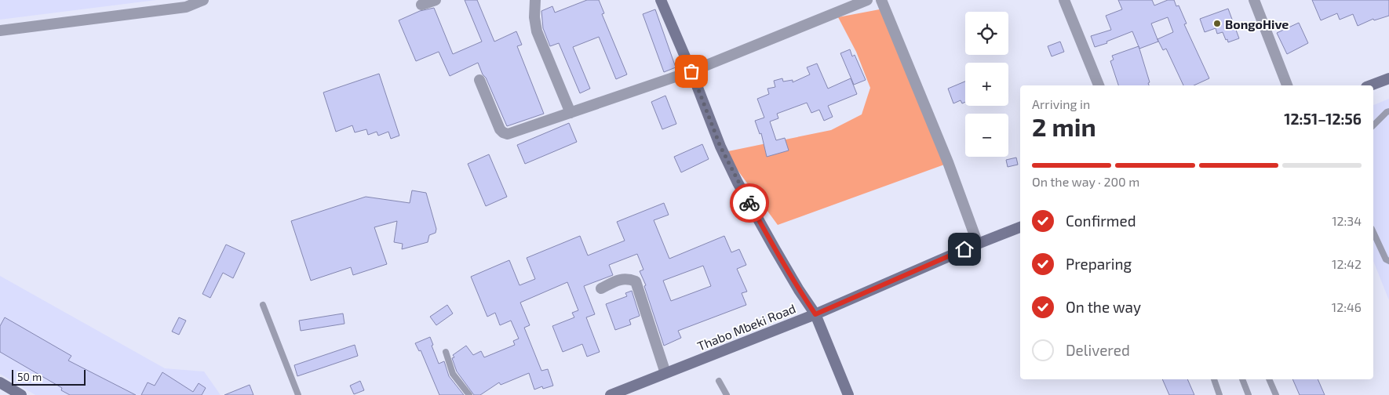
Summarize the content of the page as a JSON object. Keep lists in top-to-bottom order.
{
  "streets": {
    "main road": ["Thabo Mbeki Road"]
  },
  "places": ["BongoHive"],
  "scale_bar": "50 m",
  "page": {
    "map_buttons": ["+", "−"],
    "heading": ["2 min", "Arriving in", "12:51–12:56"],
    "bar": "On the way · 200 m",
    "list": [
      ["Confirmed", "12:34"],
      ["Preparing", "12:42"],
      ["On the way", "12:46"],
      "Delivered"
    ],
    "scale": "50 m"
  }
}
